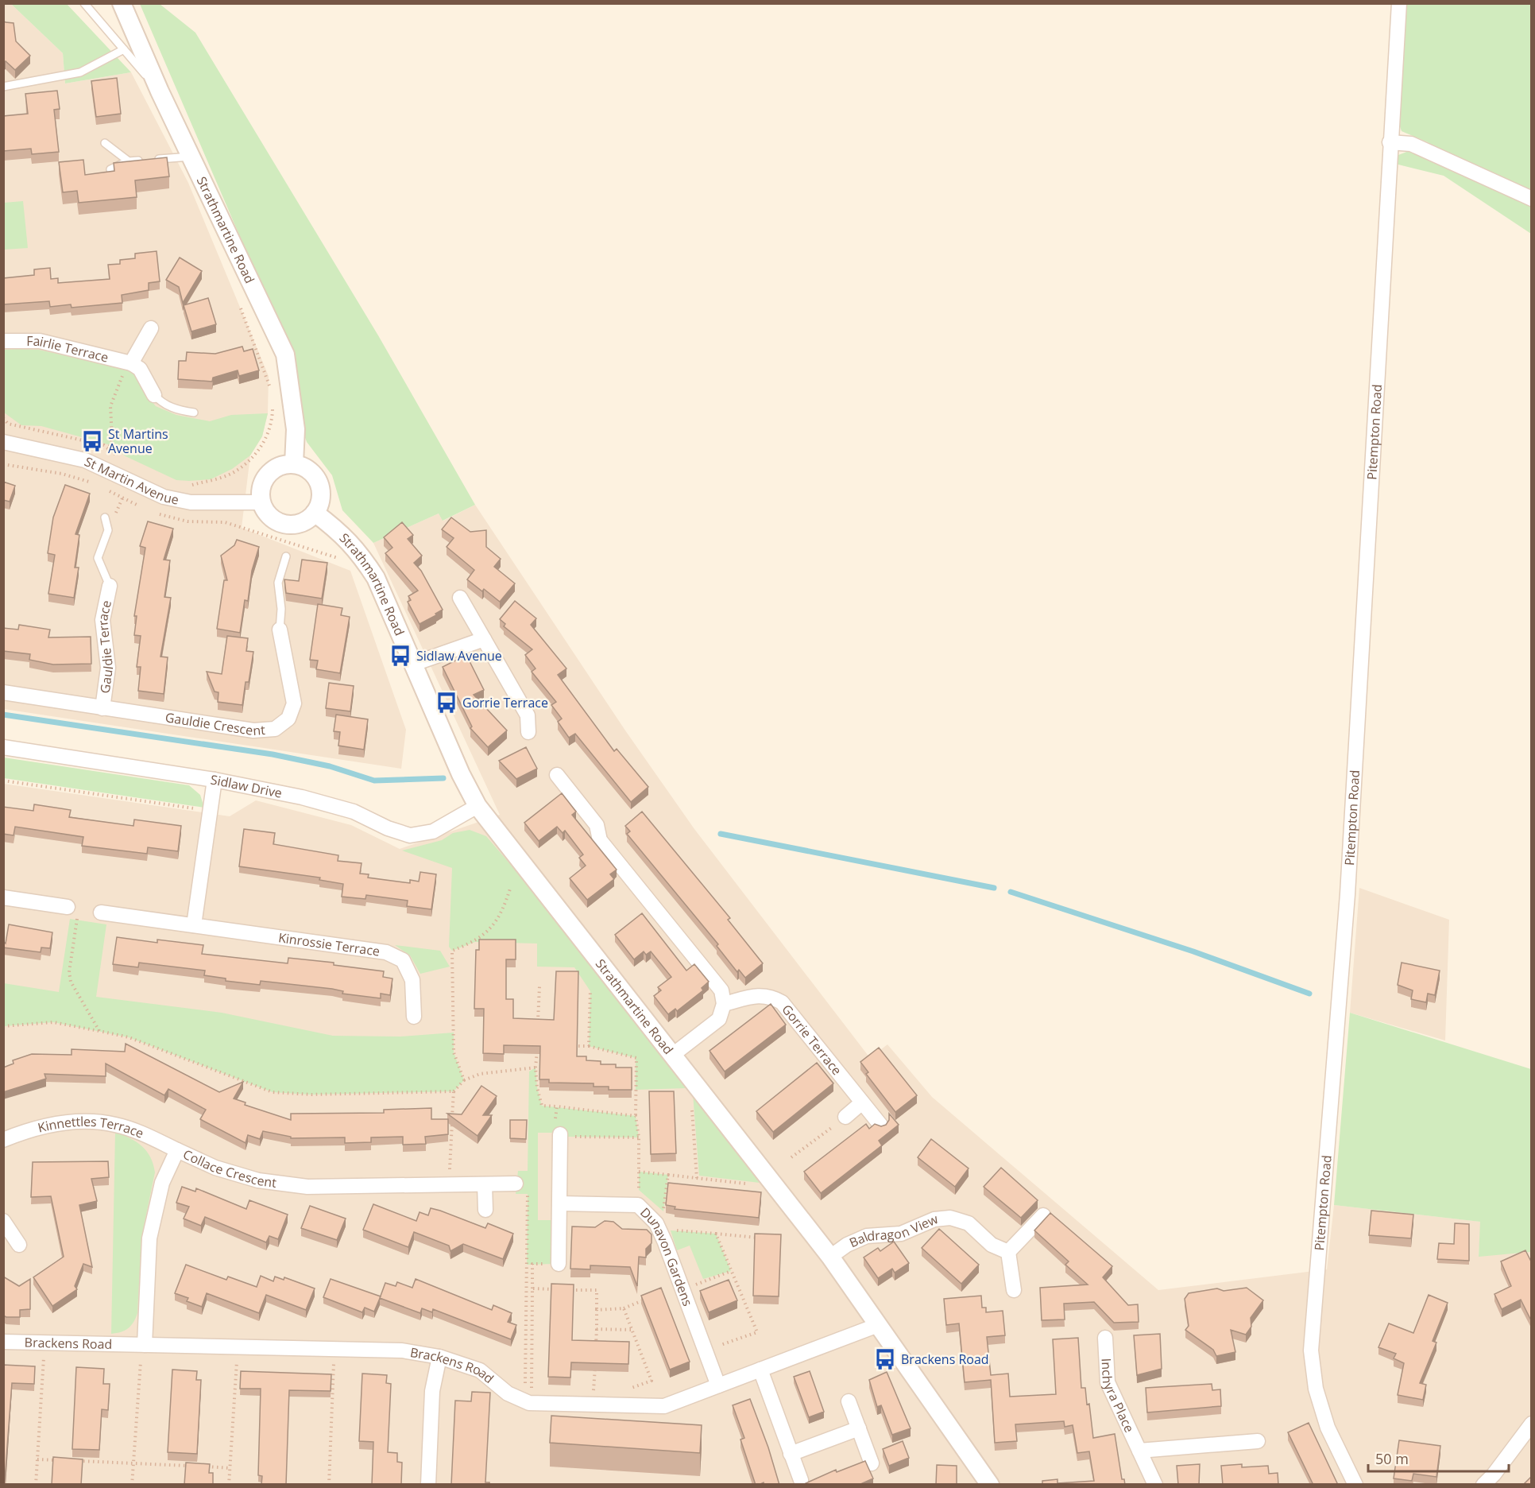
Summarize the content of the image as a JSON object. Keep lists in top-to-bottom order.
{
  "streets": {
    "street": [
      "Strathmartine Road",
      "Fairlie Terrace",
      "Pitempton Road",
      "St Martin Avenue",
      "Gauldie Terrace",
      "Gauldie Crescent",
      "Sidlaw Drive",
      "Kinrossie Terrace",
      "Gorrie Terrace",
      "Kinnettles Terrace",
      "Collace Crescent",
      "Baldragon View",
      "Dunavon Gardens",
      "Brackens Road",
      "Inchyra Place"
    ]
  },
  "crossings": [
    ["Strathmartine Road", "St Martin Avenue"],
    ["Strathmartine Road", "Sidlaw Drive"],
    ["Strathmartine Road", "Baldragon View"],
    ["Strathmartine Road", "Brackens Road"],
    ["Gauldie Terrace", "Gauldie Crescent"],
    ["Kinnettles Terrace", "Collace Crescent"],
    ["Collace Crescent", "Brackens Road"],
    ["Dunavon Gardens", "Brackens Road"]
  ],
  "places": {
    "bus stop": [
      "St Martins Avenue",
      "Sidlaw Avenue",
      "Gorrie Terrace",
      "Brackens Road"
    ]
  },
  "scale_bar": "50 m"
}
